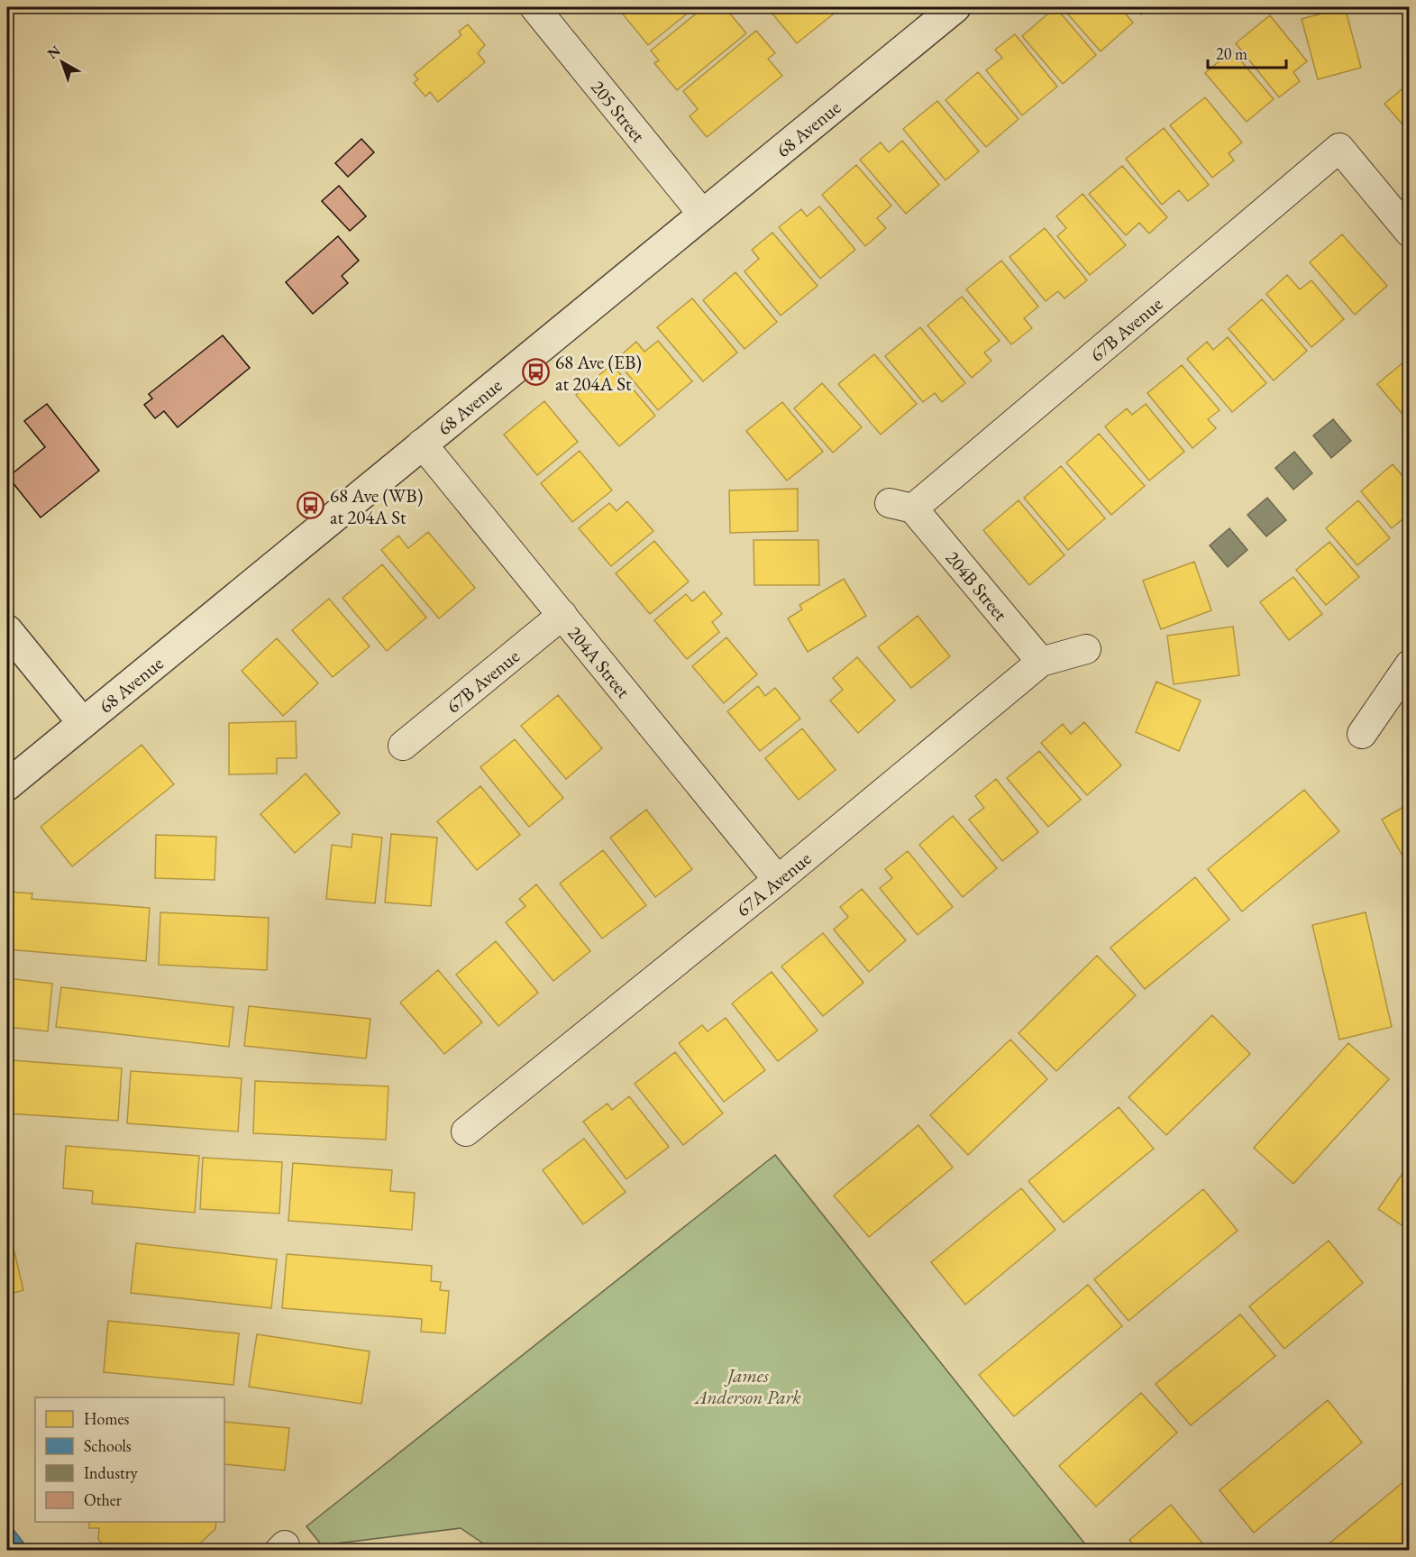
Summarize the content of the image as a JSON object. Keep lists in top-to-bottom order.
{
  "streets": {
    "street": [
      "205 Street",
      "68 Avenue",
      "67B Avenue",
      "204B Street",
      "204A Street",
      "67A Avenue"
    ]
  },
  "crossings": [
    ["205 Street", "68 Avenue"],
    ["68 Avenue", "204A Street"],
    ["67B Avenue", "204B Street"],
    ["67B Avenue", "204A Street"],
    ["204B Street", "67A Avenue"],
    ["204A Street", "67A Avenue"]
  ],
  "parks": ["James Anderson Park"],
  "places": {
    "bus stop": ["68 Ave (EB) at 204A St", "68 Ave (WB) at 204A St"]
  },
  "legend": [
    "Homes",
    "Schools",
    "Industry",
    "Other"
  ],
  "scale_bar": "20 m",
  "north": "top left"
}
